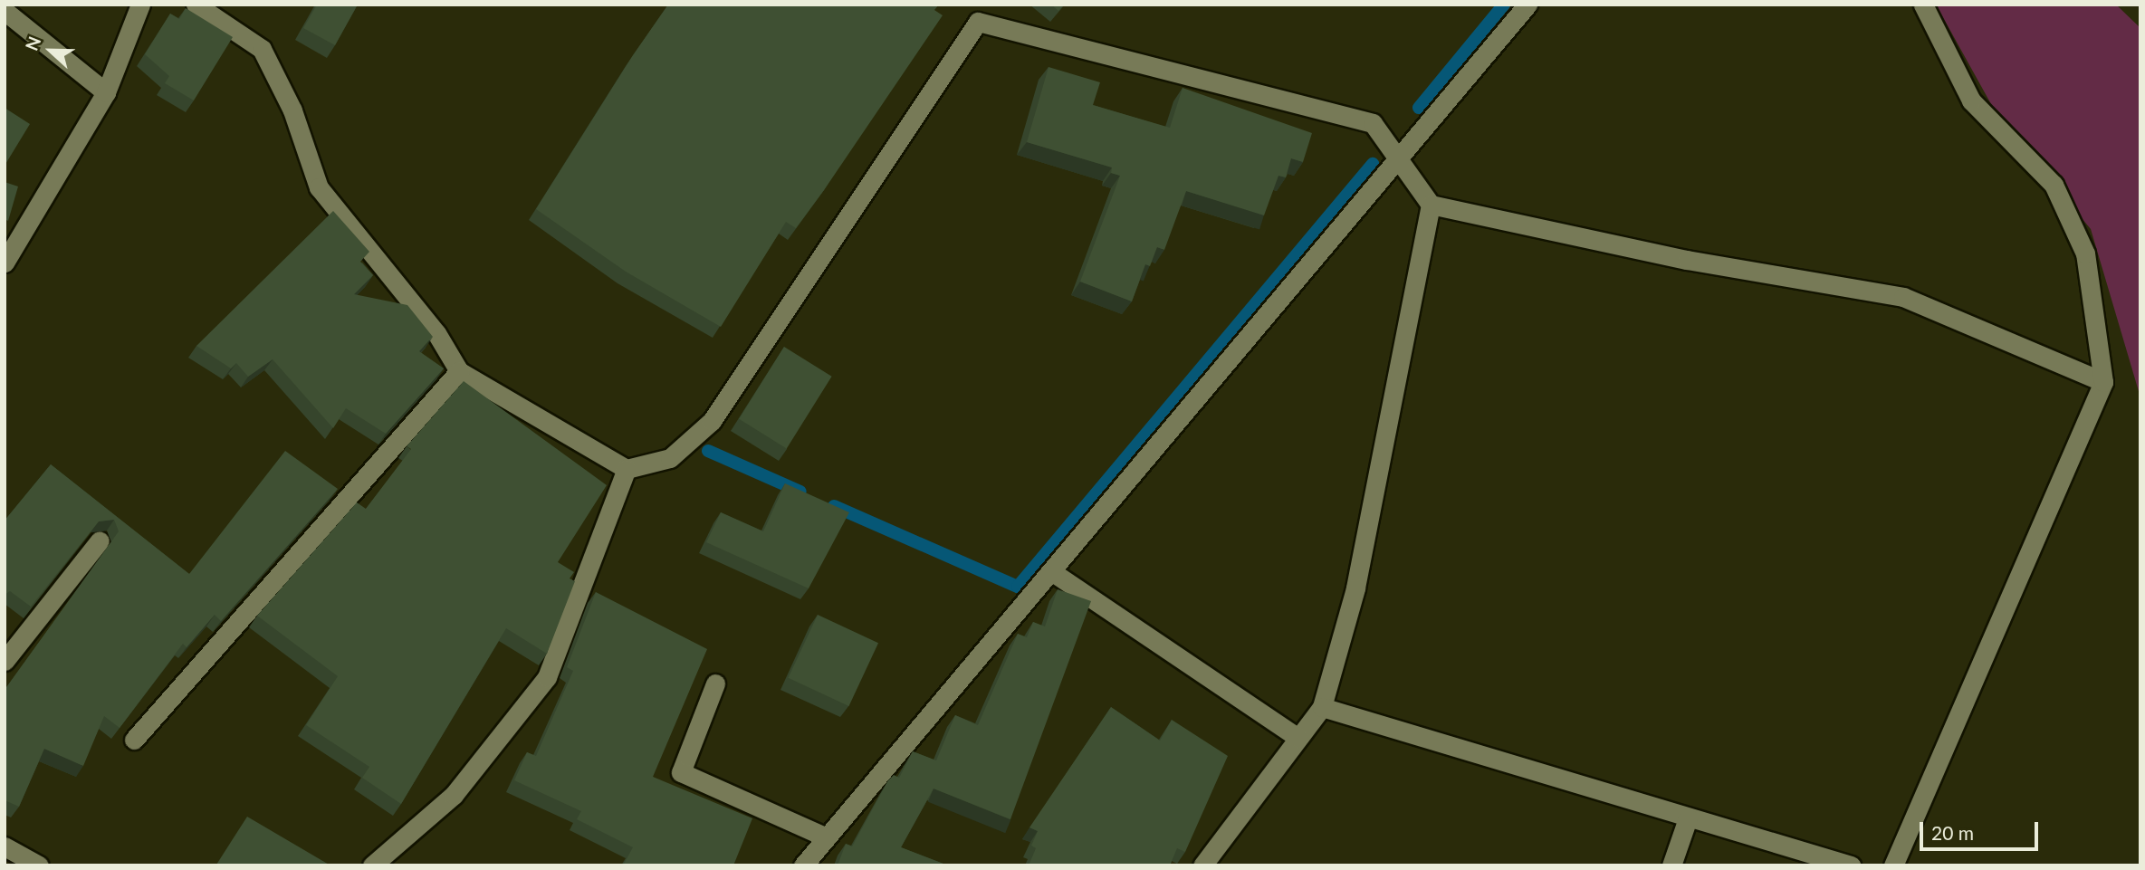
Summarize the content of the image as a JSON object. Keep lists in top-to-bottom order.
{
  "scale_bar": "20 m",
  "north": "left"
}
